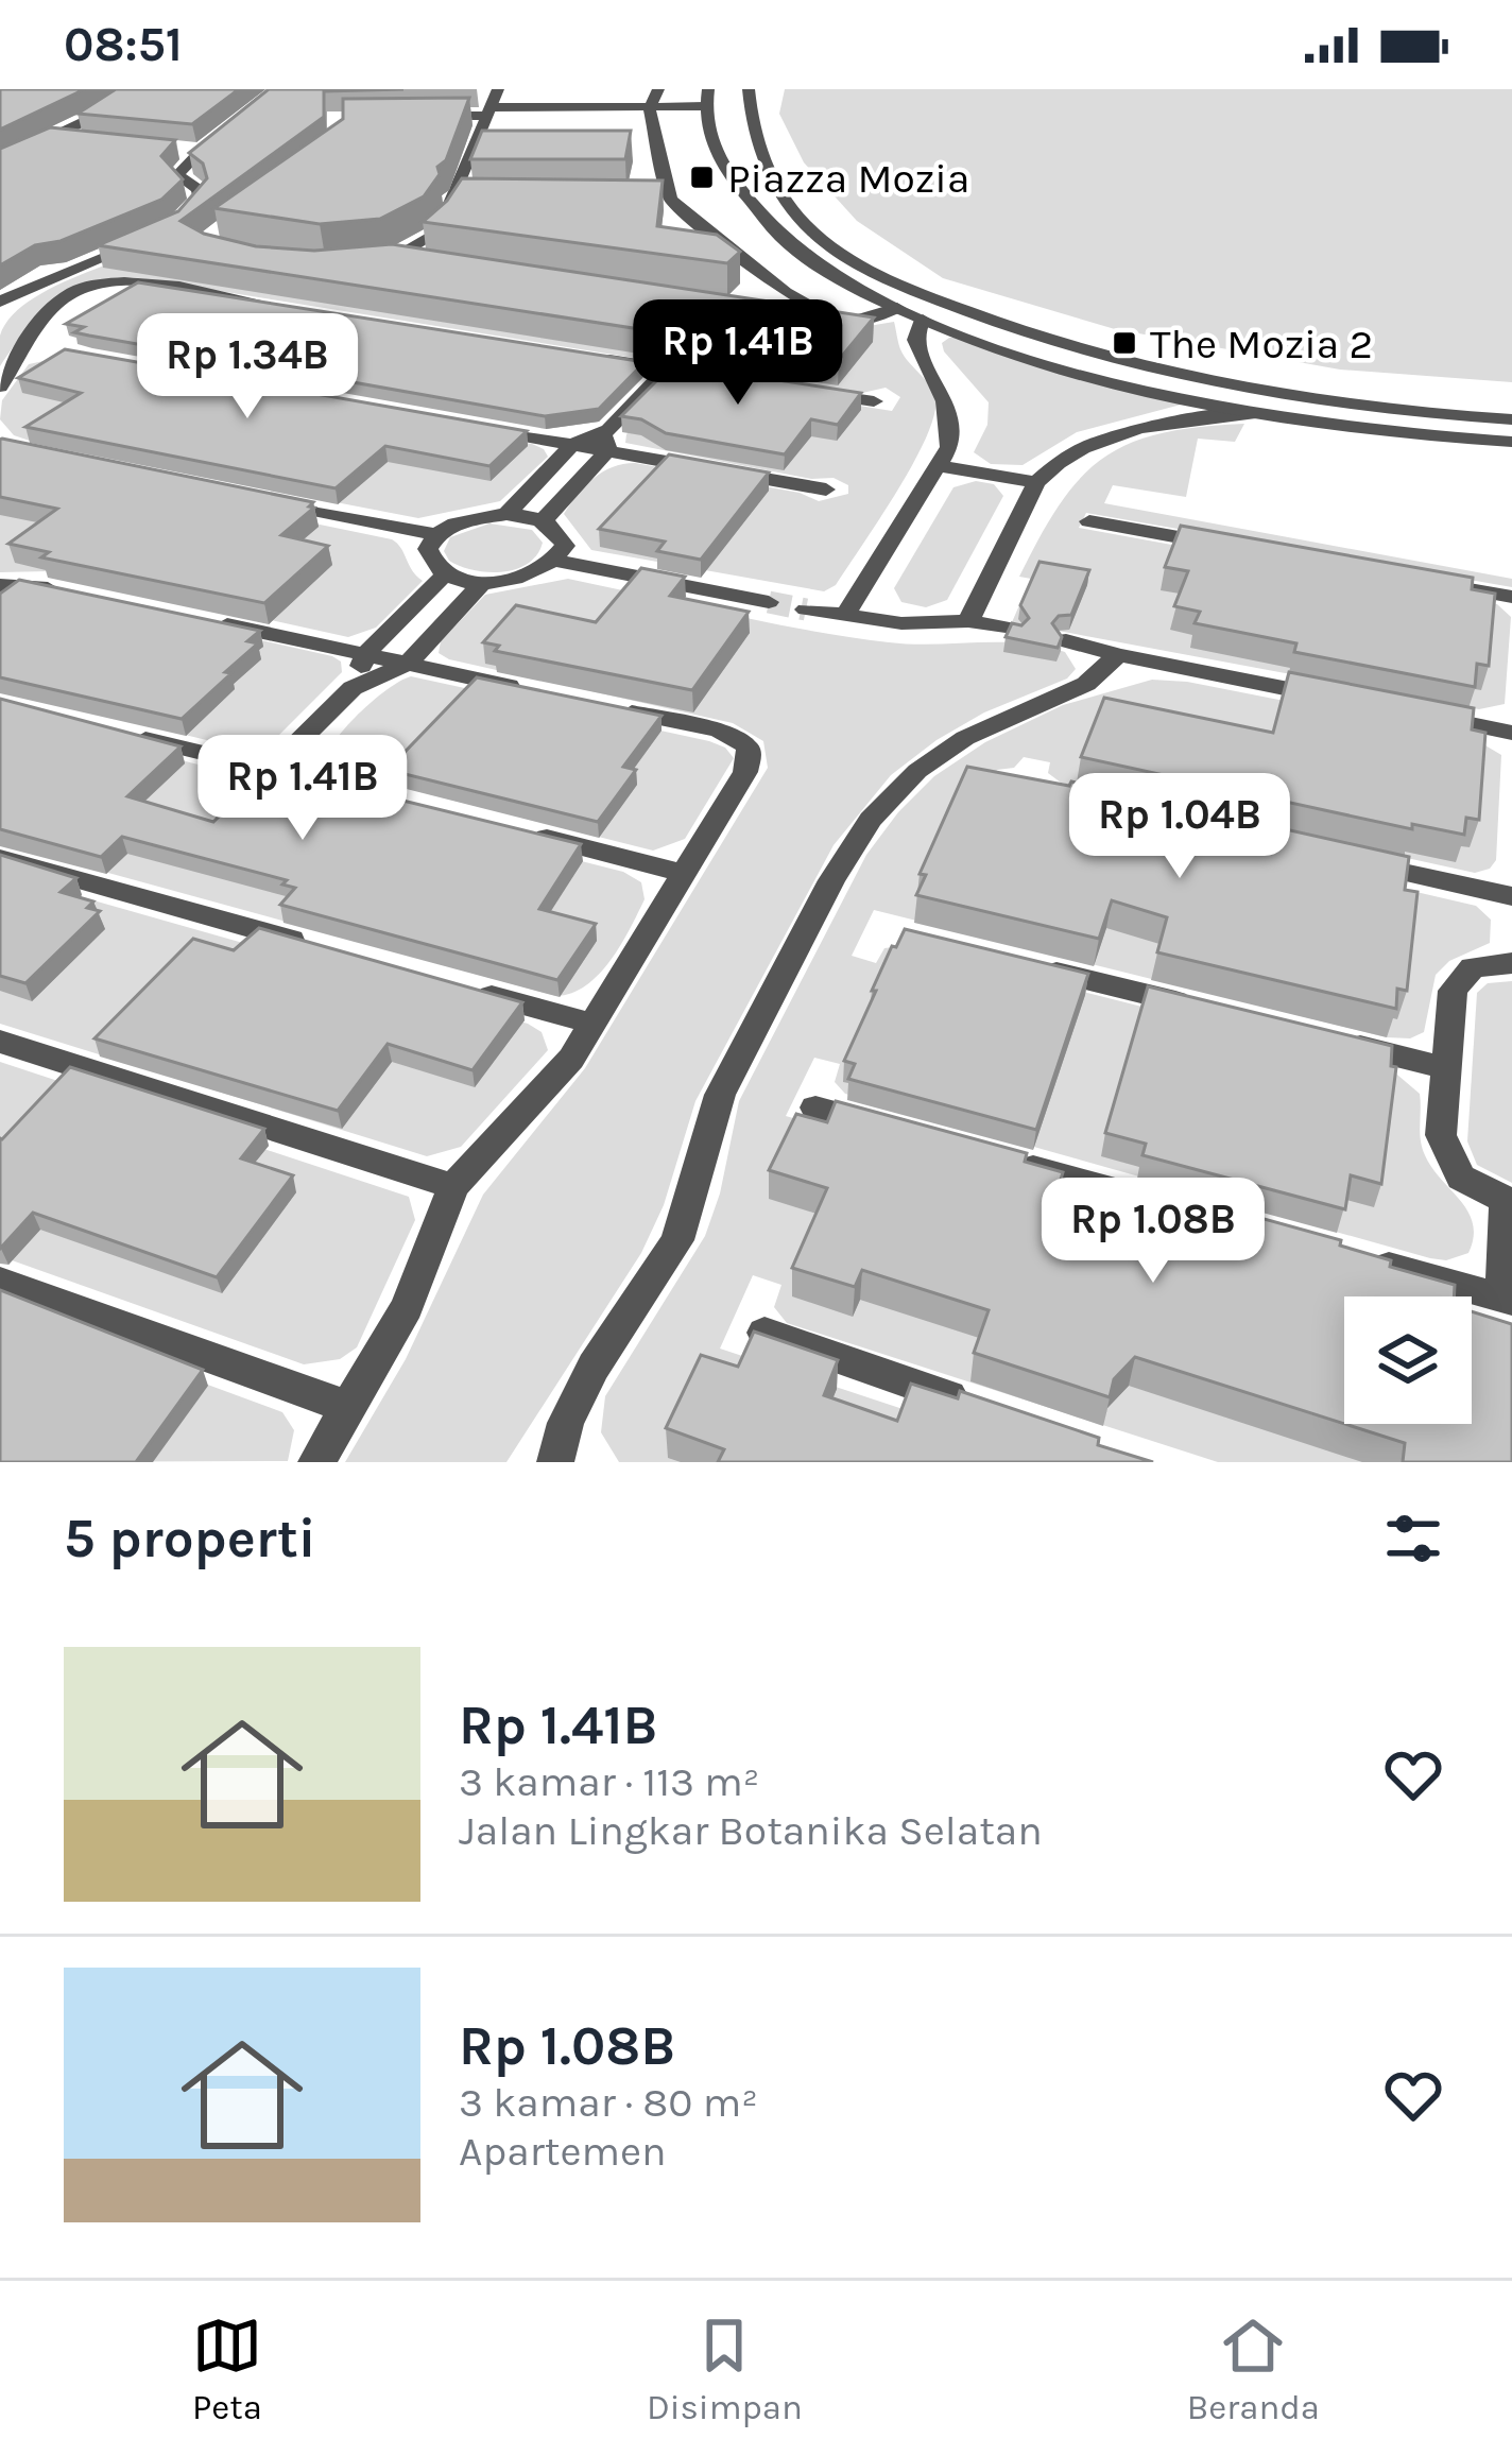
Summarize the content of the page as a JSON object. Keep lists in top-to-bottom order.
{
  "places": {
    "transit": ["Piazza Mozia", "The Mozia 2"]
  },
  "page": {
    "status": "08:51",
    "price": [
      "Rp 1.41B",
      "Rp 1.34B",
      "Rp 1.41B",
      "Rp 1.04B",
      "Rp 1.08B"
    ],
    "heading": "5 properti",
    "list": [
      {
        "name": "Rp 1.41B",
        "note": "3 kamar · 113 m² · Jalan Lingkar Botanika Selatan"
      },
      {
        "name": "Rp 1.08B",
        "note": "3 kamar · 80 m² · Apartemen"
      }
    ],
    "tabs": ["Peta", "Disimpan", "Beranda"]
  }
}
